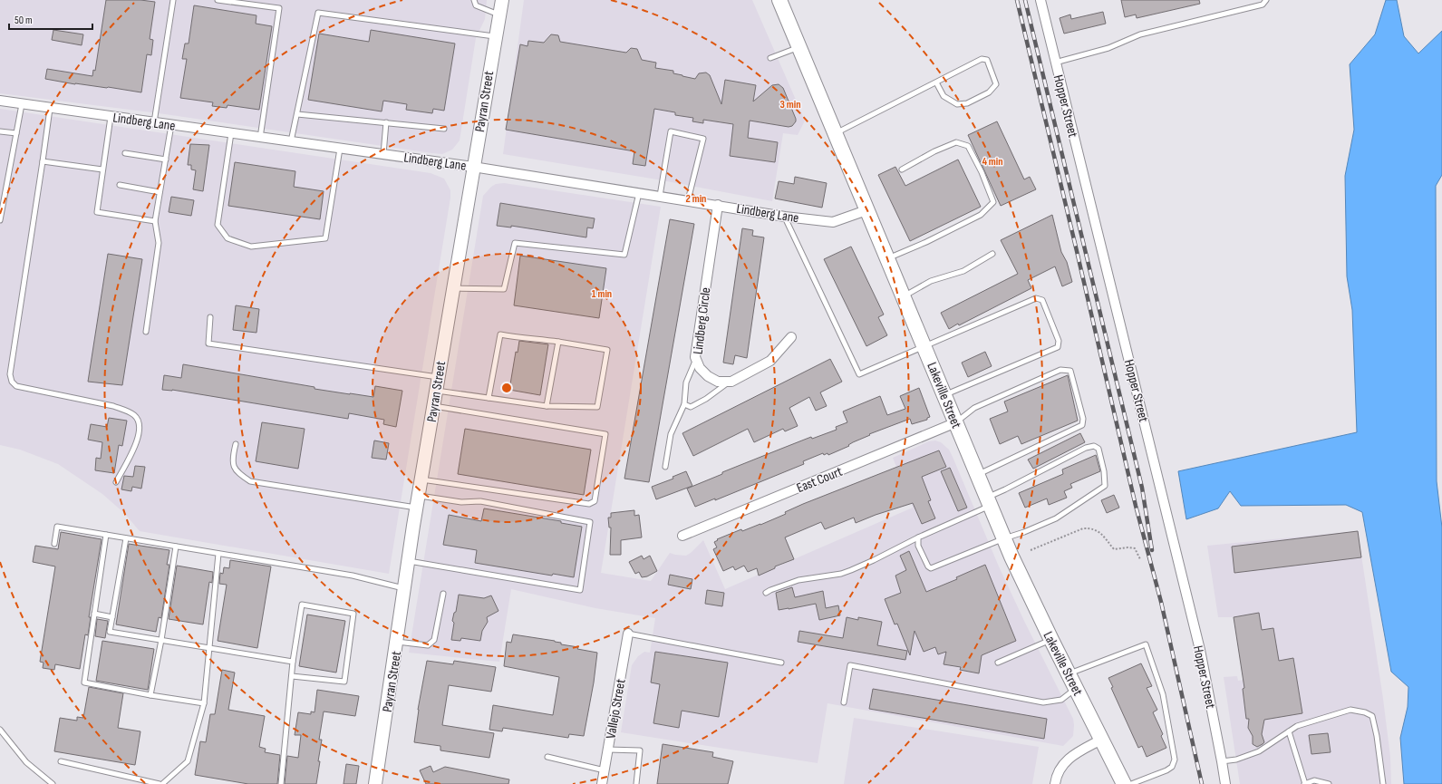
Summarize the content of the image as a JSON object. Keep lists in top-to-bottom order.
{
  "streets": {
    "main road": ["Payran Street", "Lakeville Street"],
    "street": [
      "Hopper Street",
      "Lindberg Lane",
      "Lindberg Circle",
      "East Court",
      "Vallejo Street"
    ]
  },
  "crossings": [
    ["Payran Street", "Lindberg Lane"],
    ["Lindberg Lane", "Lindberg Circle"],
    ["Lindberg Lane", "Lakeville Street"],
    ["Lakeville Street", "East Court"]
  ],
  "scale_bar": "50 m",
  "rings": [
    "3 min",
    "4 min",
    "2 min",
    "1 min"
  ]
}
